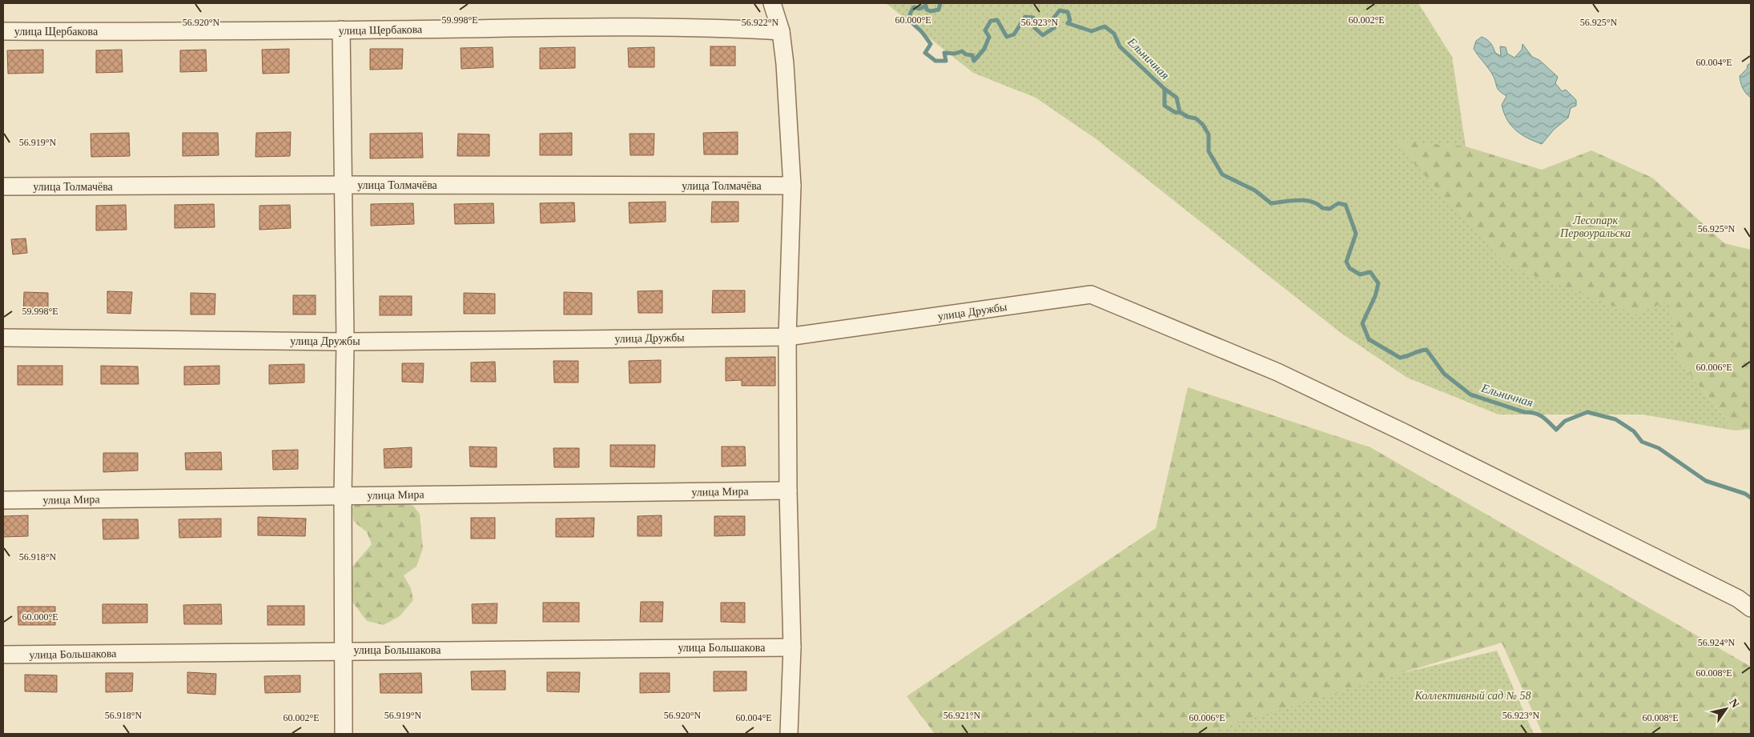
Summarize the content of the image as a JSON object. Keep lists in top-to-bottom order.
{
  "streets": {
    "street": [
      "улица Щербакова",
      "улица Толмачёва",
      "улица Дружбы",
      "улица Мира",
      "улица Большакова"
    ]
  },
  "water": ["Ельничная"],
  "parks": ["Лесопарк Первоуральска", "Коллективный сад № 58"],
  "north": "top right",
  "coordinates": [
    "59.998°E",
    "60.000°E",
    "60.002°E",
    "56.920°N",
    "56.922°N",
    "56.923°N",
    "56.925°N",
    "60.004°E",
    "56.919°N",
    "60.006°E",
    "56.918°N",
    "56.924°N",
    "60.008°E",
    "56.921°N"
  ]
}
